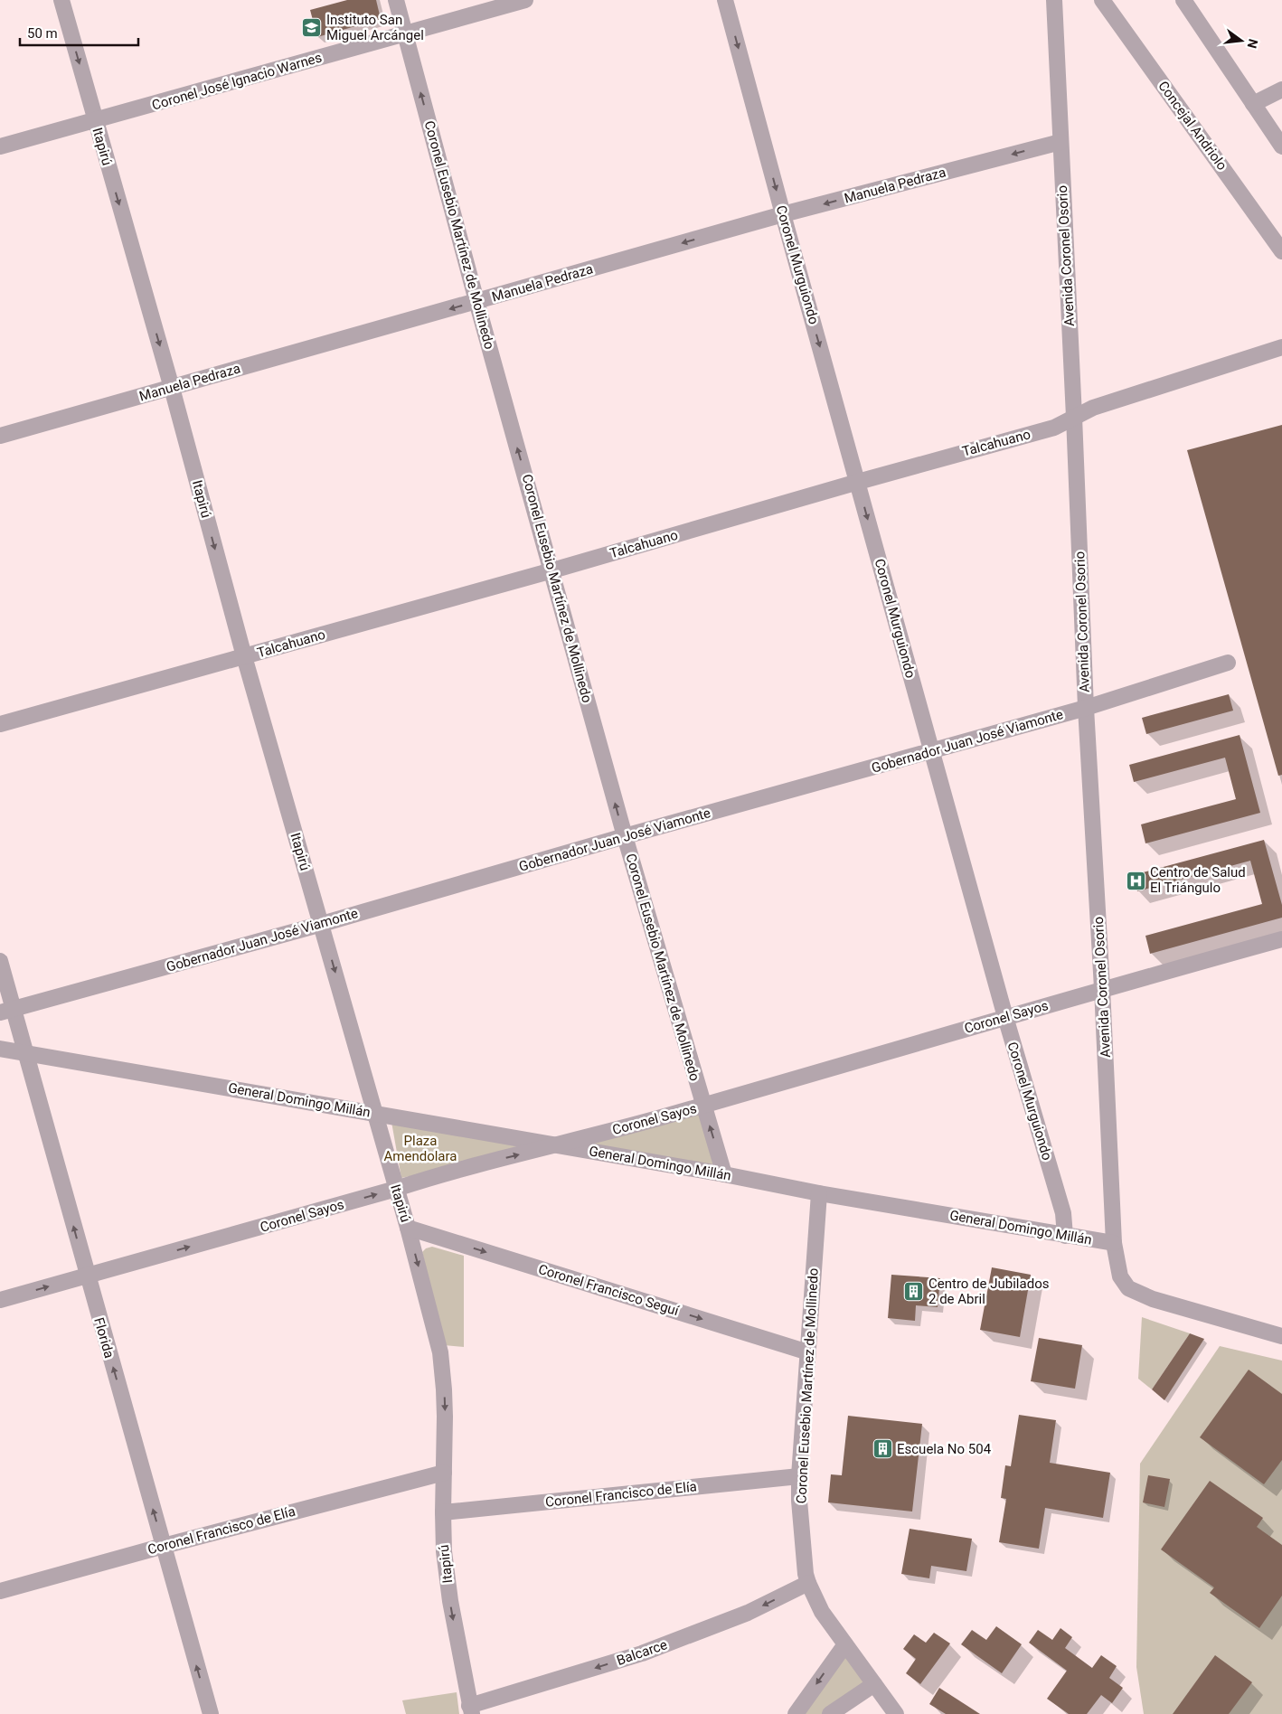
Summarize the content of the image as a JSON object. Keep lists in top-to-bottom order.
{
  "streets": {
    "street": [
      "Coronel José Ignacio Warnes",
      "Concejal Andriolo",
      "Itapirú",
      "Manuela Pedraza",
      "Coronel Eusebio Martínez de Mollinedo",
      "Avenida Coronel Osorio",
      "Coronel Murguiondo",
      "Talcahuano",
      "Gobernador Juan José Viamonte",
      "Coronel Sayos",
      "General Domingo Millán",
      "Coronel Francisco Seguí",
      "Florida",
      "Coronel Francisco de Elía",
      "Balcarce"
    ]
  },
  "crossings": [
    ["Coronel José Ignacio Warnes", "Itapirú"],
    ["Coronel José Ignacio Warnes", "Coronel Eusebio Martínez de Mollinedo"],
    ["Itapirú", "Manuela Pedraza"],
    ["Itapirú", "Talcahuano"],
    ["Itapirú", "Gobernador Juan José Viamonte"],
    ["Itapirú", "Coronel Sayos"],
    ["Itapirú", "General Domingo Millán"],
    ["Itapirú", "Coronel Francisco Seguí"],
    ["Itapirú", "Coronel Francisco de Elía"],
    ["Itapirú", "Balcarce"],
    ["Manuela Pedraza", "Coronel Eusebio Martínez de Mollinedo"],
    ["Manuela Pedraza", "Avenida Coronel Osorio"],
    ["Manuela Pedraza", "Coronel Murguiondo"],
    ["Coronel Eusebio Martínez de Mollinedo", "Talcahuano"],
    ["Coronel Eusebio Martínez de Mollinedo", "Gobernador Juan José Viamonte"],
    ["Coronel Eusebio Martínez de Mollinedo", "Coronel Sayos"],
    ["Coronel Eusebio Martínez de Mollinedo", "General Domingo Millán"],
    ["Coronel Eusebio Martínez de Mollinedo", "Coronel Francisco Seguí"],
    ["Coronel Eusebio Martínez de Mollinedo", "Coronel Francisco de Elía"],
    ["Coronel Eusebio Martínez de Mollinedo", "Balcarce"],
    ["Avenida Coronel Osorio", "Talcahuano"],
    ["Avenida Coronel Osorio", "Gobernador Juan José Viamonte"],
    ["Avenida Coronel Osorio", "Coronel Sayos"],
    ["Avenida Coronel Osorio", "General Domingo Millán"],
    ["Coronel Murguiondo", "Talcahuano"],
    ["Coronel Murguiondo", "Gobernador Juan José Viamonte"],
    ["Coronel Murguiondo", "Coronel Sayos"],
    ["Coronel Murguiondo", "General Domingo Millán"],
    ["Gobernador Juan José Viamonte", "Florida"],
    ["Coronel Sayos", "General Domingo Millán"],
    ["Coronel Sayos", "Florida"],
    ["General Domingo Millán", "Florida"],
    ["Florida", "Coronel Francisco de Elía"]
  ],
  "one_way": [
    "Itapirú",
    "Manuela Pedraza",
    "Coronel Eusebio Martínez de Mollinedo",
    "Coronel Murguiondo",
    "Coronel Sayos",
    "Coronel Francisco Seguí",
    "Florida",
    "Balcarce"
  ],
  "parks": ["Plaza Amendolara"],
  "places": {
    "school or university": ["Instituto San Miguel Arcángel"],
    "hospital": ["Centro de Salud El Triángulo"],
    "building": ["Centro de Jubilados 2 de Abril", "Escuela No 504"]
  },
  "scale_bar": "50 m",
  "north": "right"
}
